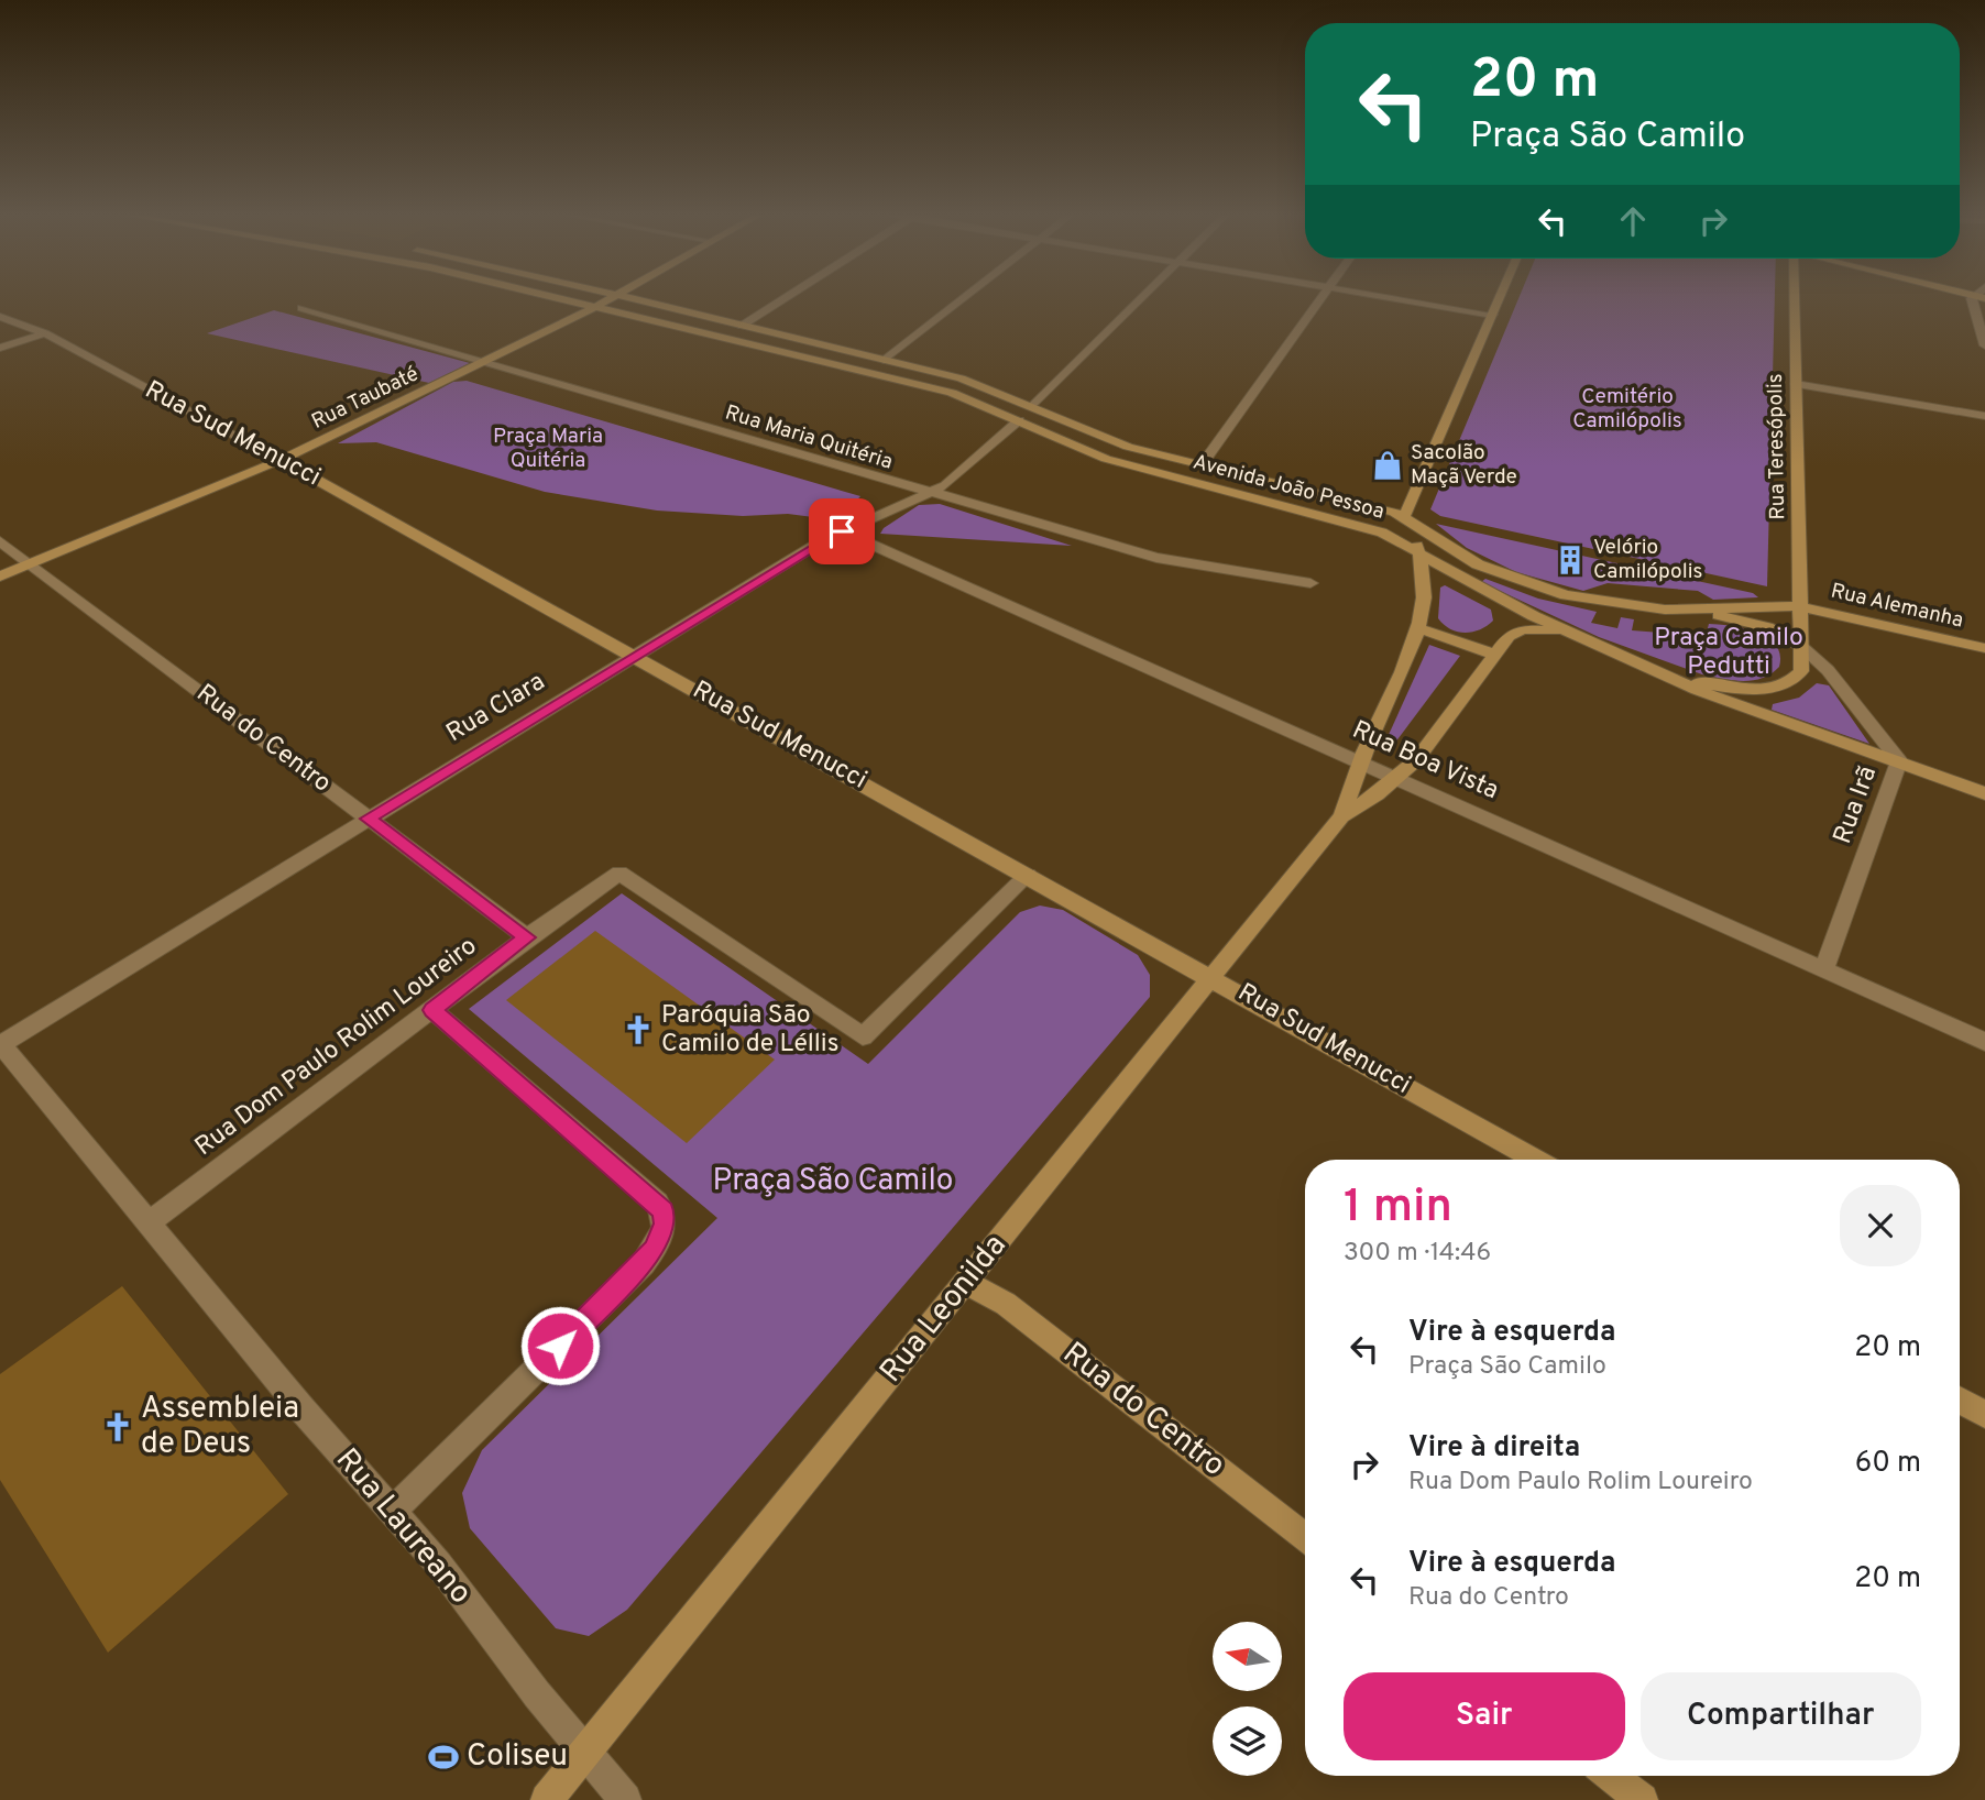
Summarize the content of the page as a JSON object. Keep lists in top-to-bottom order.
{
  "streets": {
    "main road": [
      "Rua Taubaté",
      "Rua Sud Menucci",
      "Rua Teresópolis",
      "Avenida João Pessoa",
      "Rua Alemanha",
      "Rua do Centro",
      "Rua Leonilda"
    ],
    "street": [
      "Rua Maria Quitéria",
      "Rua Clara",
      "Rua Boa Vista",
      "Rua Irã",
      "Rua Dom Paulo Rolim Loureiro",
      "Rua Laureano"
    ]
  },
  "crossings": [
    ["Rua Taubaté", "Rua Sud Menucci"],
    ["Rua Taubaté", "Rua Maria Quitéria"],
    ["Rua Taubaté", "Avenida João Pessoa"],
    ["Rua Taubaté", "Rua do Centro"],
    ["Rua Sud Menucci", "Rua Clara"],
    ["Rua Sud Menucci", "Rua Dom Paulo Rolim Loureiro"],
    ["Rua Sud Menucci", "Rua Leonilda"],
    ["Rua Maria Quitéria", "Rua Clara"],
    ["Rua Teresópolis", "Rua Alemanha"],
    ["Rua Teresópolis", "Rua Irã"],
    ["Avenida João Pessoa", "Rua Clara"],
    ["Rua Clara", "Rua do Centro"],
    ["Rua Clara", "Rua Boa Vista"],
    ["Rua Clara", "Rua Laureano"],
    ["Rua do Centro", "Rua Dom Paulo Rolim Loureiro"],
    ["Rua do Centro", "Rua Leonilda"],
    ["Rua Boa Vista", "Rua Irã"],
    ["Rua Boa Vista", "Rua Leonilda"],
    ["Rua Dom Paulo Rolim Loureiro", "Rua Laureano"],
    ["Rua Leonilda", "Rua Laureano"]
  ],
  "parks": [
    "Cemitério Camilópolis",
    "Praça Maria Quitéria",
    "Praça Camilo Pedutti",
    "Praça São Camilo"
  ],
  "places": {
    "shop": ["Sacolão Maçã Verde"],
    "building": ["Velório Camilópolis"],
    "church": ["Paróquia São Camilo de Léllis", "Assembleia de Deus"],
    "sports": ["Coliseu"]
  },
  "north": "left",
  "page": {
    "turn": ["20 m", "Praça São Camilo"],
    "heading": ["1 min", "300 m · 14:46"],
    "list": [
      {
        "name": "Vire à esquerda",
        "note": "Praça São Camilo",
        "value": "20 m"
      },
      {
        "name": "Vire à direita",
        "note": "Rua Dom Paulo Rolim Loureiro",
        "value": "60 m"
      },
      {
        "name": "Vire à esquerda",
        "note": "Rua do Centro",
        "value": "20 m"
      }
    ],
    "buttons": ["Sair", "Compartilhar"]
  }
}
